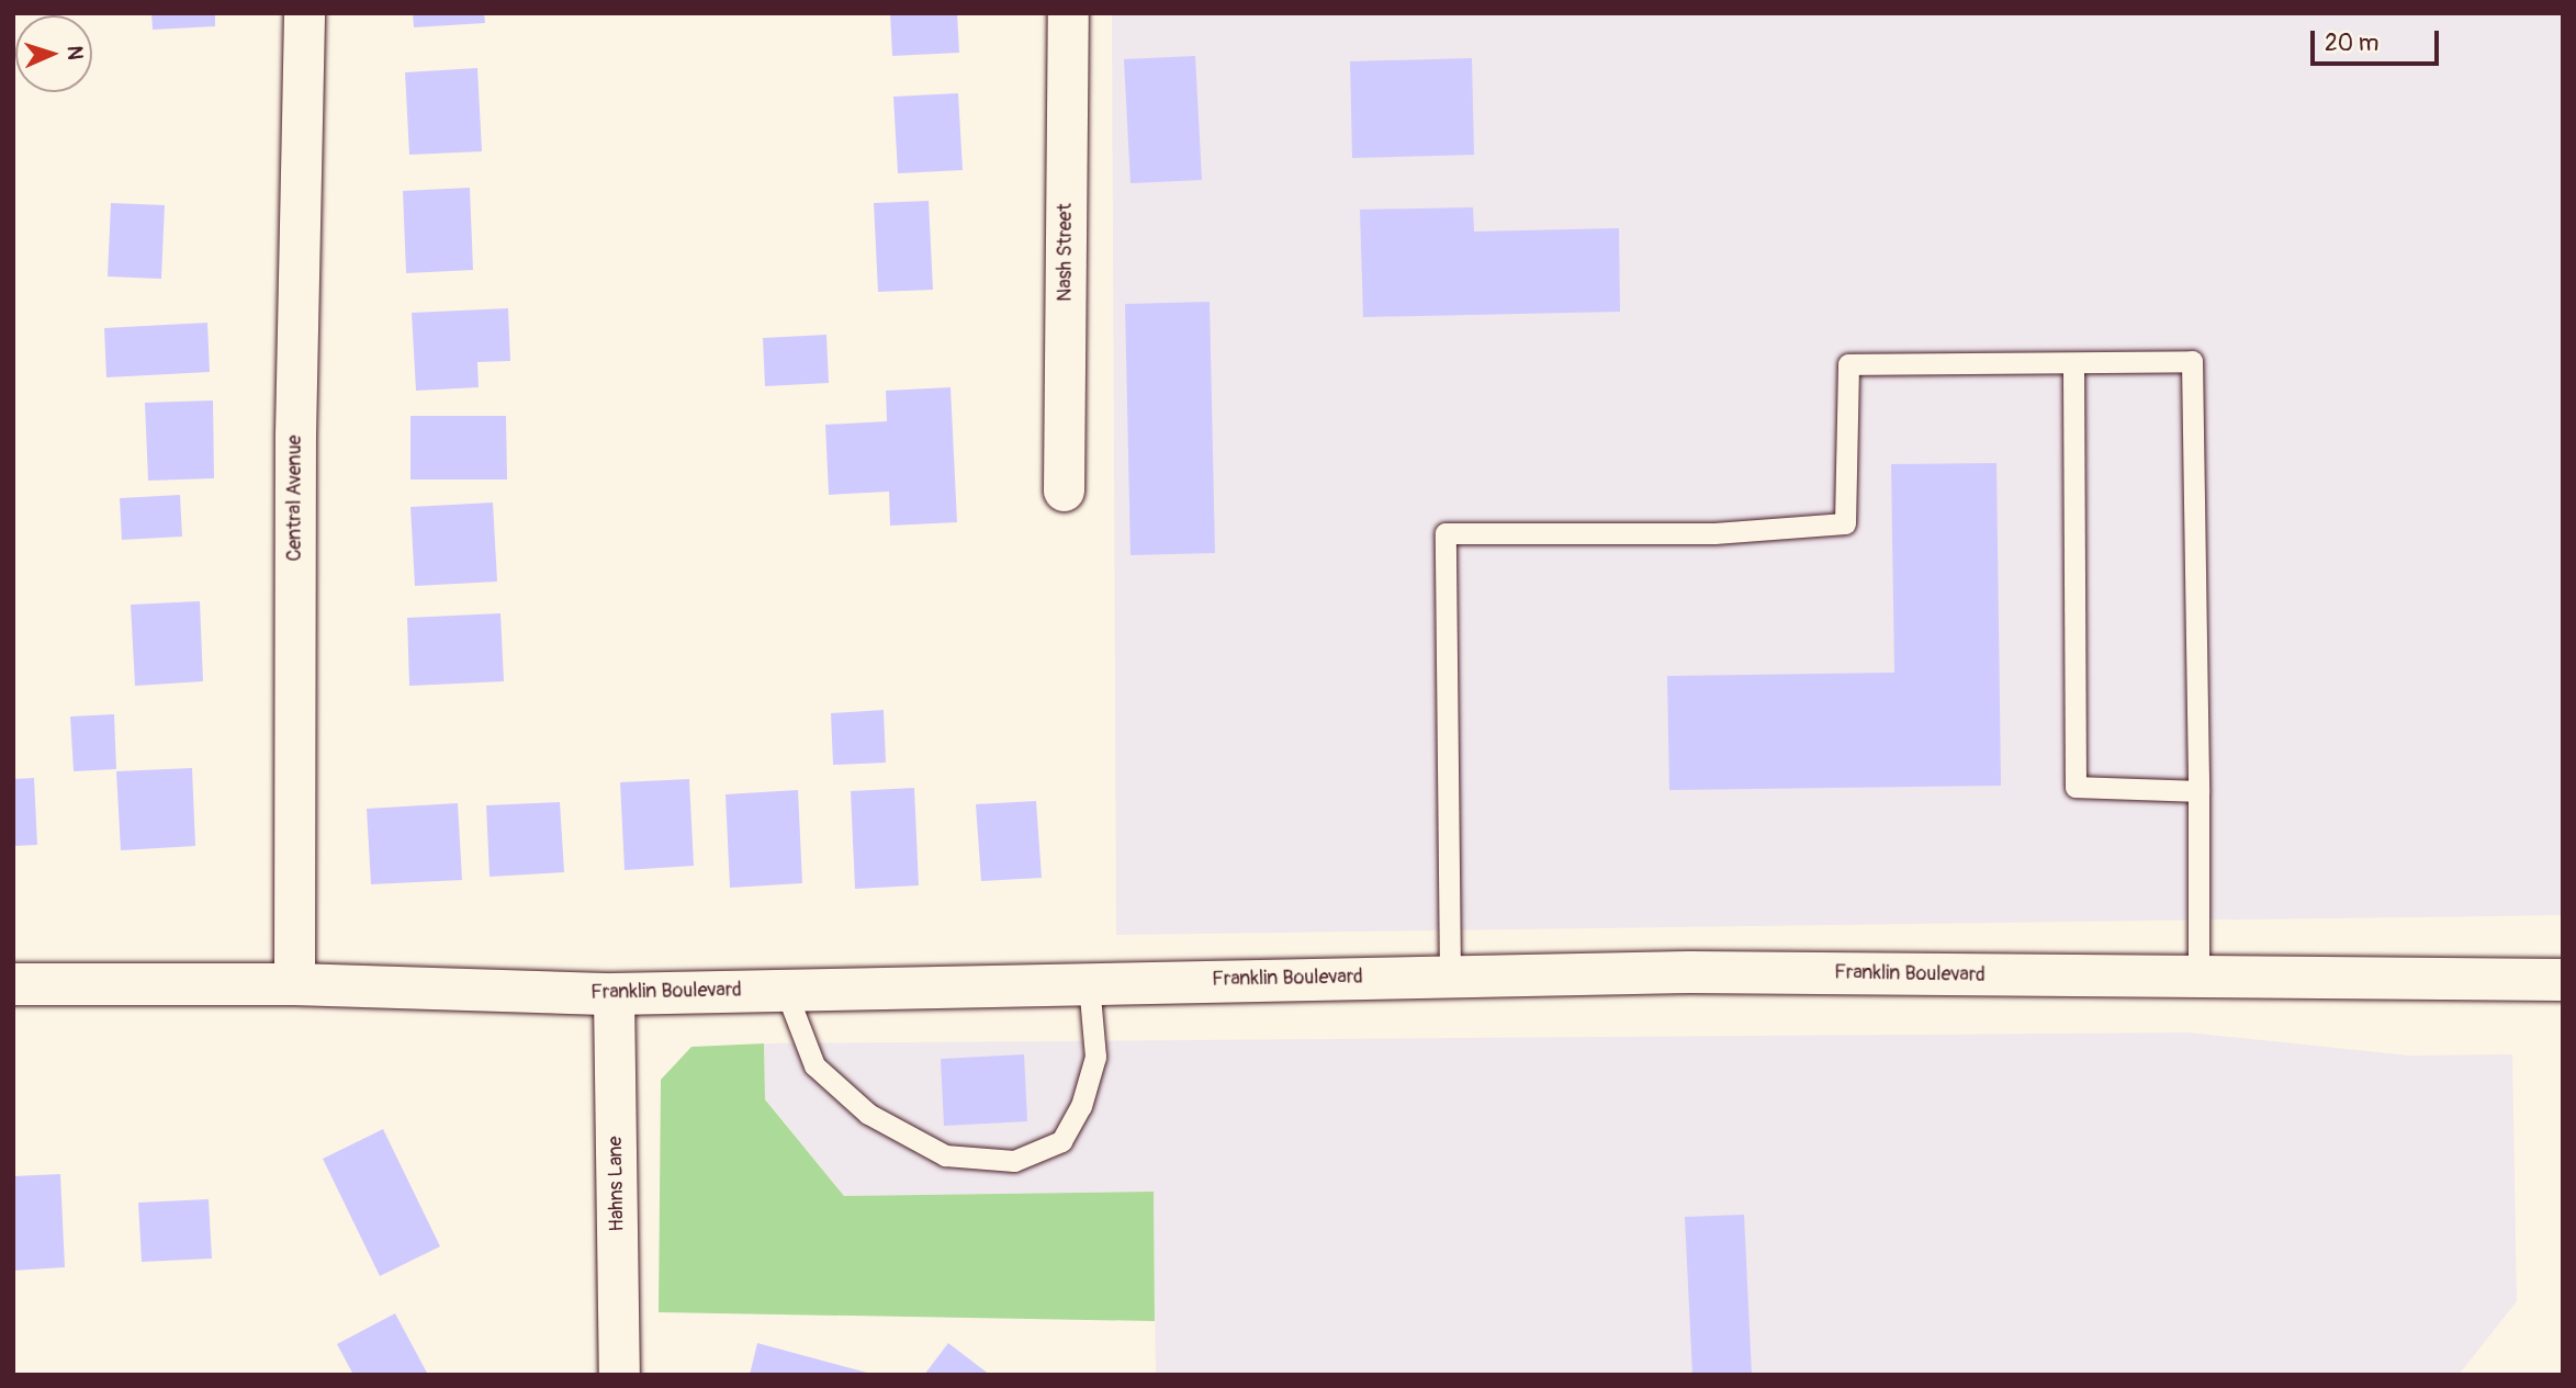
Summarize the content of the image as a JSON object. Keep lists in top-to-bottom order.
{
  "streets": {
    "street": [
      "Nash Street",
      "Central Avenue",
      "Franklin Boulevard",
      "Hahns Lane"
    ]
  },
  "crossings": [
    ["Central Avenue", "Franklin Boulevard"],
    ["Franklin Boulevard", "Hahns Lane"]
  ],
  "scale_bar": "20 m",
  "north": "right"
}
